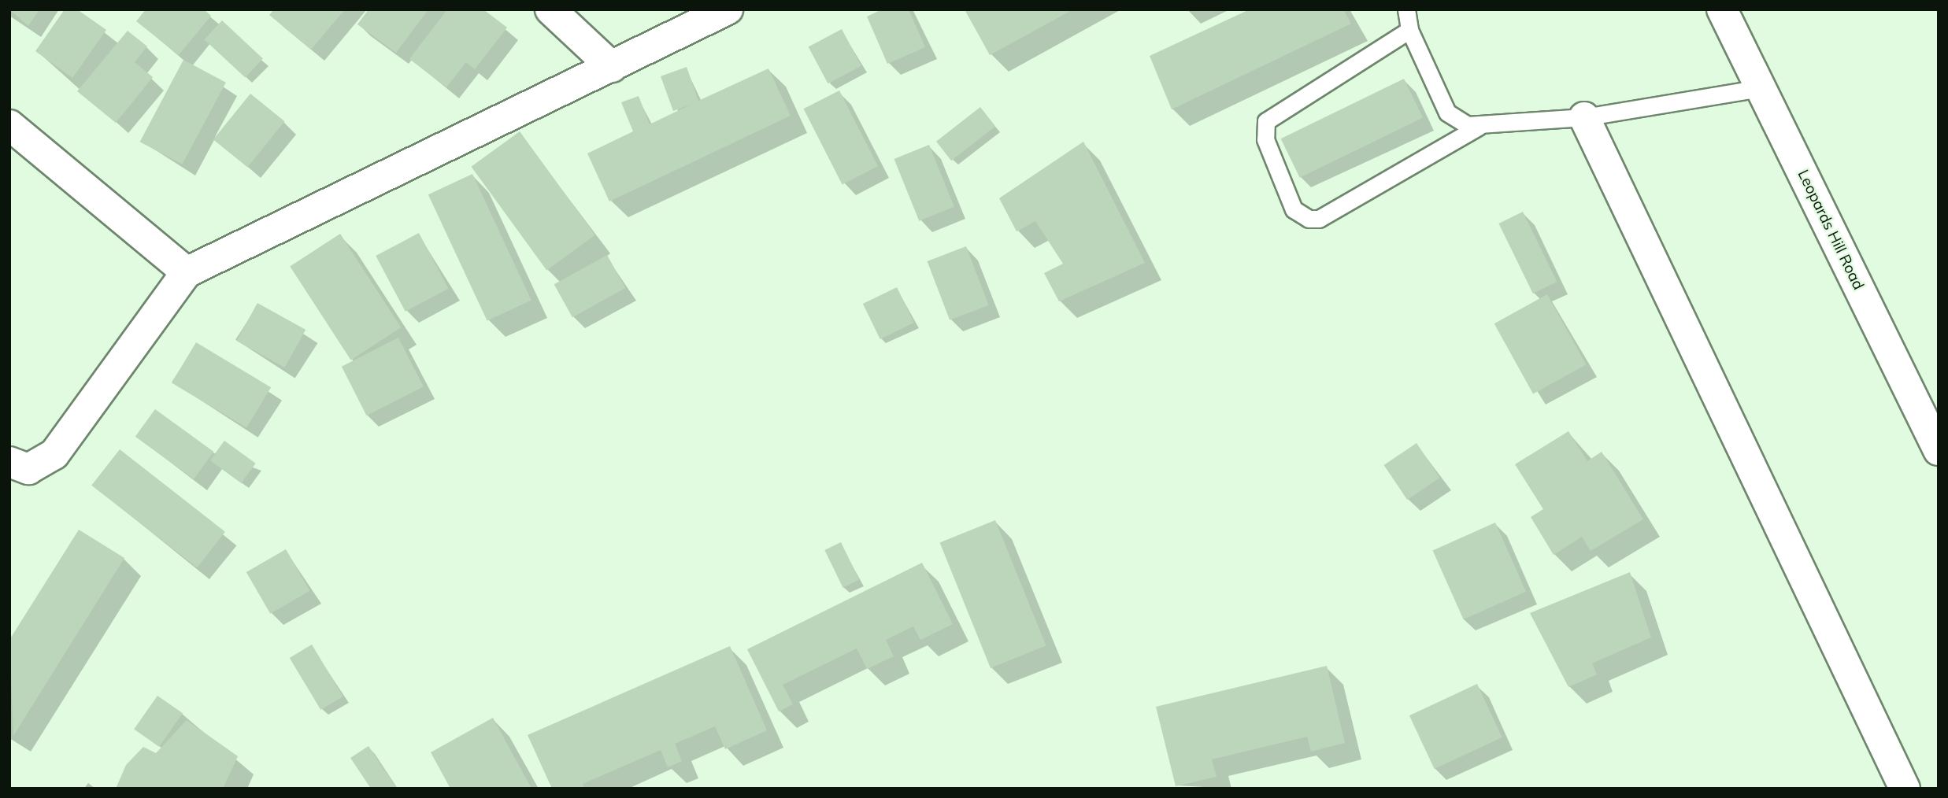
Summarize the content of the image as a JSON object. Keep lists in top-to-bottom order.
{
  "streets": {
    "street": ["Leopards Hill Road"]
  }
}
